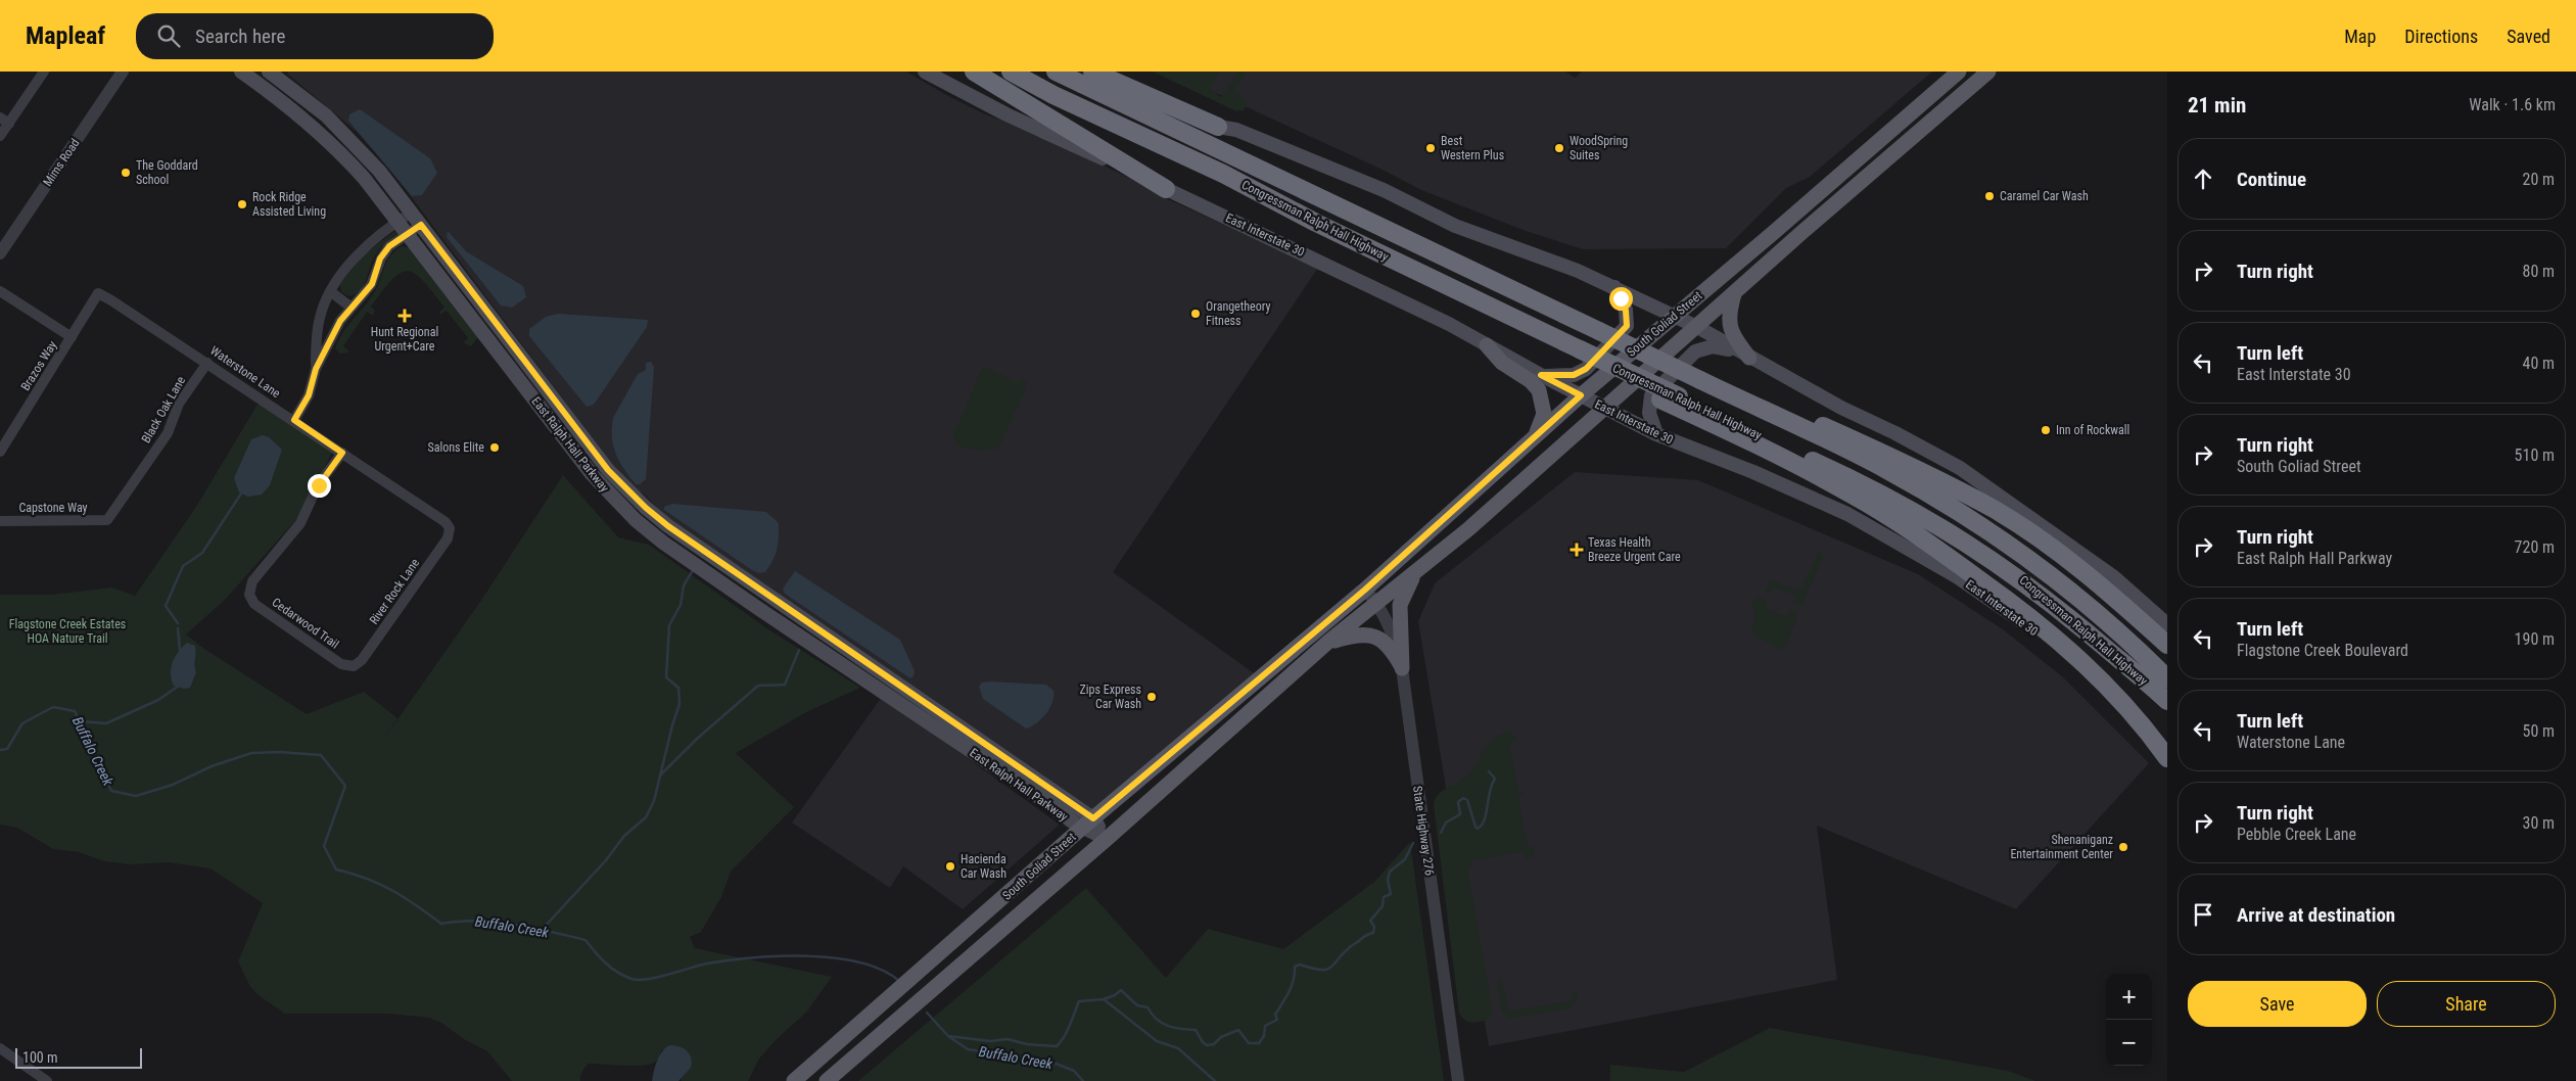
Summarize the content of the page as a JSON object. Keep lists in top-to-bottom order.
{
  "streets": {
    "highway": ["Congressman Ralph Hall Highway"],
    "main road": ["East Interstate 30", "South Goliad Street", "East Ralph Hall Parkway"],
    "street": [
      "Mims Road",
      "Brazos Way",
      "Waterstone Lane",
      "Black Oak Lane",
      "Capstone Way",
      "River Rock Lane",
      "Cedarwood Trail",
      "State Highway 276"
    ]
  },
  "crossings": [
    ["East Interstate 30", "South Goliad Street"],
    ["South Goliad Street", "East Ralph Hall Parkway"],
    ["South Goliad Street", "State Highway 276"],
    ["Brazos Way", "Waterstone Lane"],
    ["Waterstone Lane", "Black Oak Lane"],
    ["Waterstone Lane", "River Rock Lane"],
    ["Waterstone Lane", "Cedarwood Trail"],
    ["Black Oak Lane", "Capstone Way"],
    ["River Rock Lane", "Cedarwood Trail"]
  ],
  "water": ["Buffalo Creek"],
  "parks": ["Flagstone Creek Estates HOA Nature Trail"],
  "places": {
    "other": [
      "Best Western Plus",
      "WoodSpring Suites",
      "The Goddard School",
      "Caramel Car Wash",
      "Rock Ridge Assisted Living",
      "Orangetheory Fitness",
      "Inn of Rockwall",
      "Salons Elite",
      "Zips Express Car Wash",
      "Shenaniganz Entertainment Center",
      "Hacienda Car Wash"
    ],
    "health": ["Hunt Regional Urgent+Care", "Texas Health Breeze Urgent Care"]
  },
  "scale_bar": "100 m",
  "page": {
    "header": "Mapleaf",
    "search": "Search here",
    "nav": ["Map", "Directions", "Saved"],
    "heading": ["21 min", "Walk · 1.6 km"],
    "list": [
      ["Continue", "20 m"],
      ["Turn right", "80 m"],
      ["Turn left", "East Interstate 30", "40 m"],
      ["Turn right", "South Goliad Street", "510 m"],
      ["Turn right", "East Ralph Hall Parkway", "720 m"],
      ["Turn left", "Flagstone Creek Boulevard", "190 m"],
      ["Turn left", "Waterstone Lane", "50 m"],
      ["Turn right", "Pebble Creek Lane", "30 m"],
      "Arrive at destination"
    ],
    "buttons": ["Save", "Share"],
    "map_buttons": ["+", "−"],
    "scale": "100 m"
  }
}
